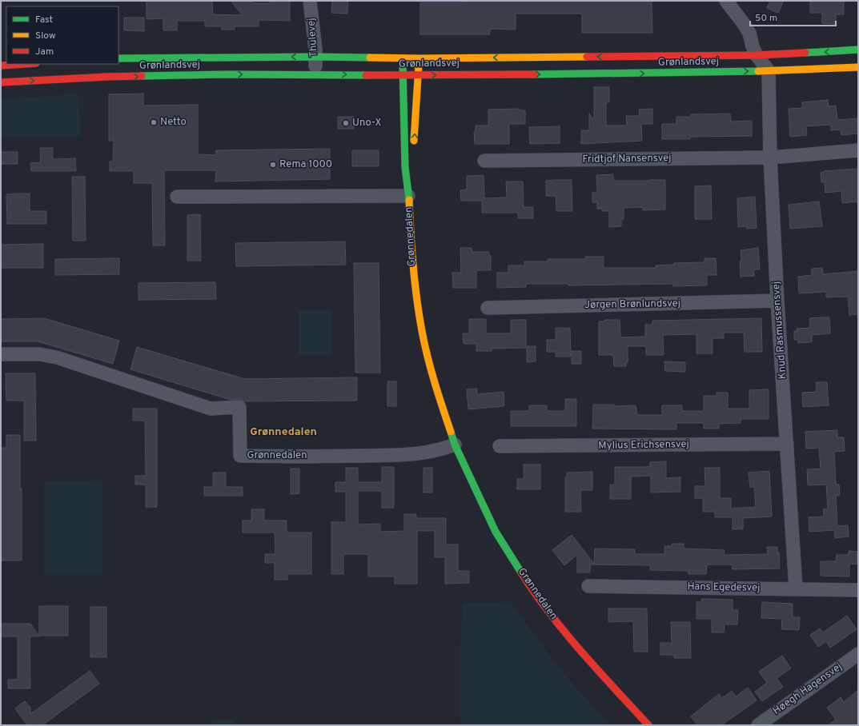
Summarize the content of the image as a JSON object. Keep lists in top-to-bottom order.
{
  "streets": {
    "street": [
      "Thulevej",
      "Grønlandsvej",
      "Fridtjof Nansensvej",
      "Grønnedalen",
      "Jørgen Brønlundsvej",
      "Knud Rasmussensvej",
      "Mylius Erichsensvej",
      "Hans Egedesvej",
      "Høegh Hagensvej"
    ]
  },
  "crossings": [
    ["Thulevej", "Grønlandsvej"],
    ["Grønlandsvej", "Grønnedalen"],
    ["Grønlandsvej", "Knud Rasmussensvej"],
    ["Fridtjof Nansensvej", "Knud Rasmussensvej"],
    ["Jørgen Brønlundsvej", "Knud Rasmussensvej"],
    ["Knud Rasmussensvej", "Mylius Erichsensvej"],
    ["Knud Rasmussensvej", "Hans Egedesvej"]
  ],
  "districts": ["Grønnedalen"],
  "places": ["Netto", "Uno-X", "Rema 1000"],
  "legend": ["Fast", "Slow", "Jam"],
  "scale_bar": "50 m"
}
